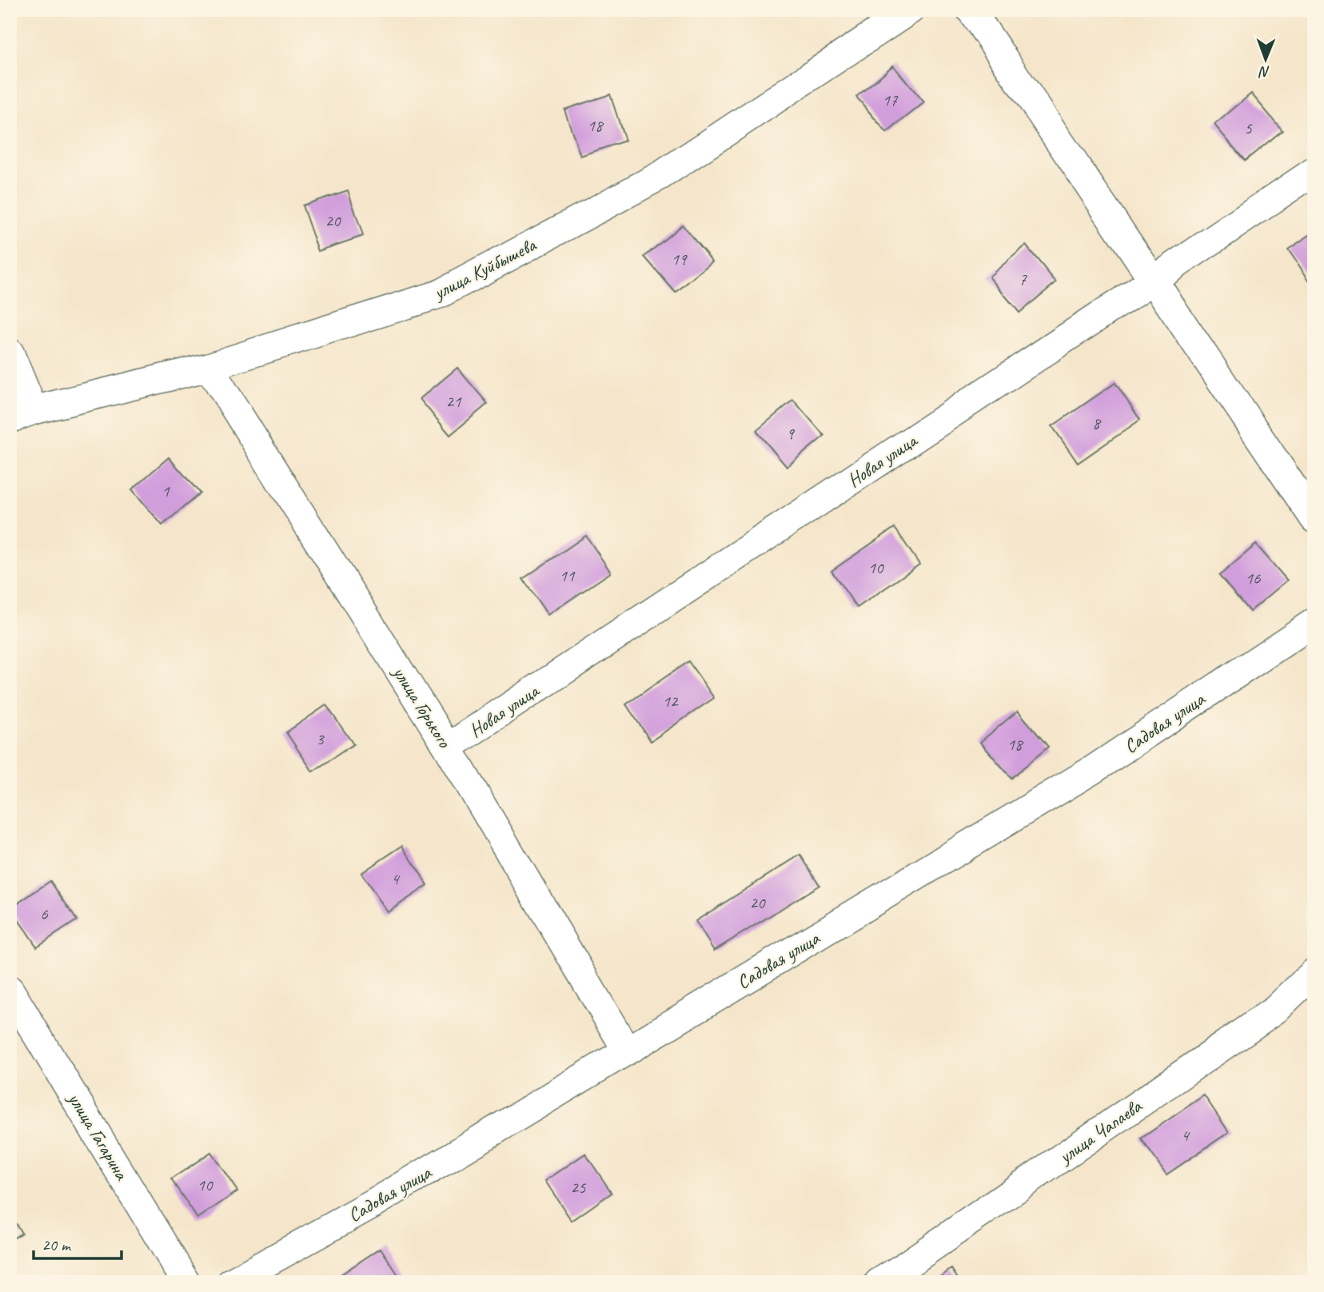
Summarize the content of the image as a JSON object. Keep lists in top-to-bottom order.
{
  "streets": {
    "street": [
      "улица Куйбышева",
      "Новая улица",
      "улица Горького",
      "Садовая улица",
      "улица Чапаева",
      "улица Гагарина"
    ]
  },
  "crossings": [
    ["улица Куйбышева", "улица Горького"],
    ["Новая улица", "улица Горького"],
    ["улица Горького", "Садовая улица"]
  ],
  "house_numbers": [
    "17",
    "18",
    "5",
    "20",
    "19",
    "7",
    "21",
    "8",
    "9",
    "1",
    "10",
    "11",
    "16",
    "12",
    "3",
    "18",
    "4",
    "20",
    "6",
    "4",
    "10",
    "25"
  ],
  "scale_bar": "20 m",
  "north": "bottom"
}
